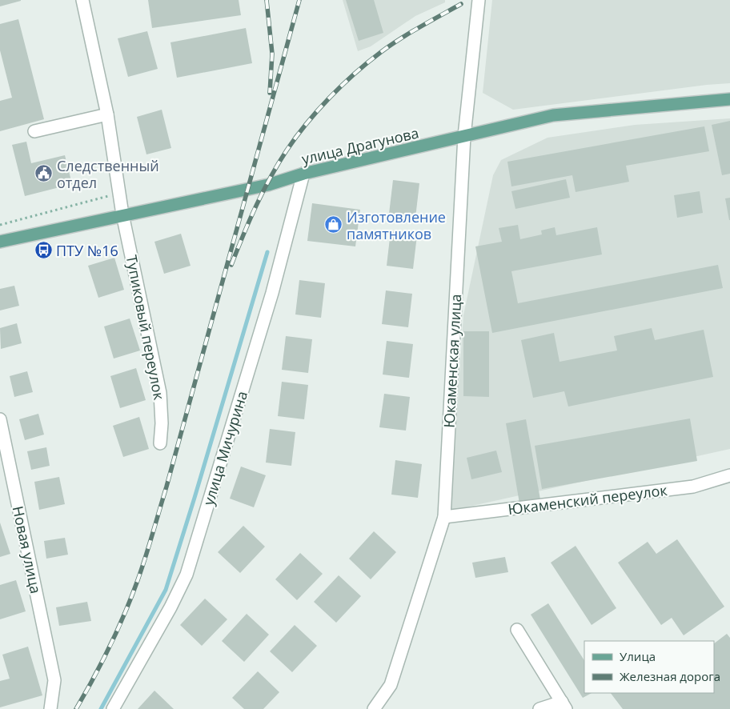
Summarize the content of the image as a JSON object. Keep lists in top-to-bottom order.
{
  "streets": {
    "main road": ["улица Драгунова"],
    "street": [
      "Тупиковый переулок",
      "Юкаменская улица",
      "улица Мичурина",
      "Юкаменский переулок",
      "Новая улица"
    ]
  },
  "crossings": [
    ["улица Драгунова", "Тупиковый переулок"],
    ["улица Драгунова", "Юкаменская улица"],
    ["улица Драгунова", "улица Мичурина"],
    ["Юкаменская улица", "Юкаменский переулок"]
  ],
  "places": {
    "public building": ["Следственный отдел"],
    "shop": ["Изготовление памятников"],
    "bus stop": ["ПТУ №16"]
  },
  "legend": ["Улица", "Железная дорога"]
}
